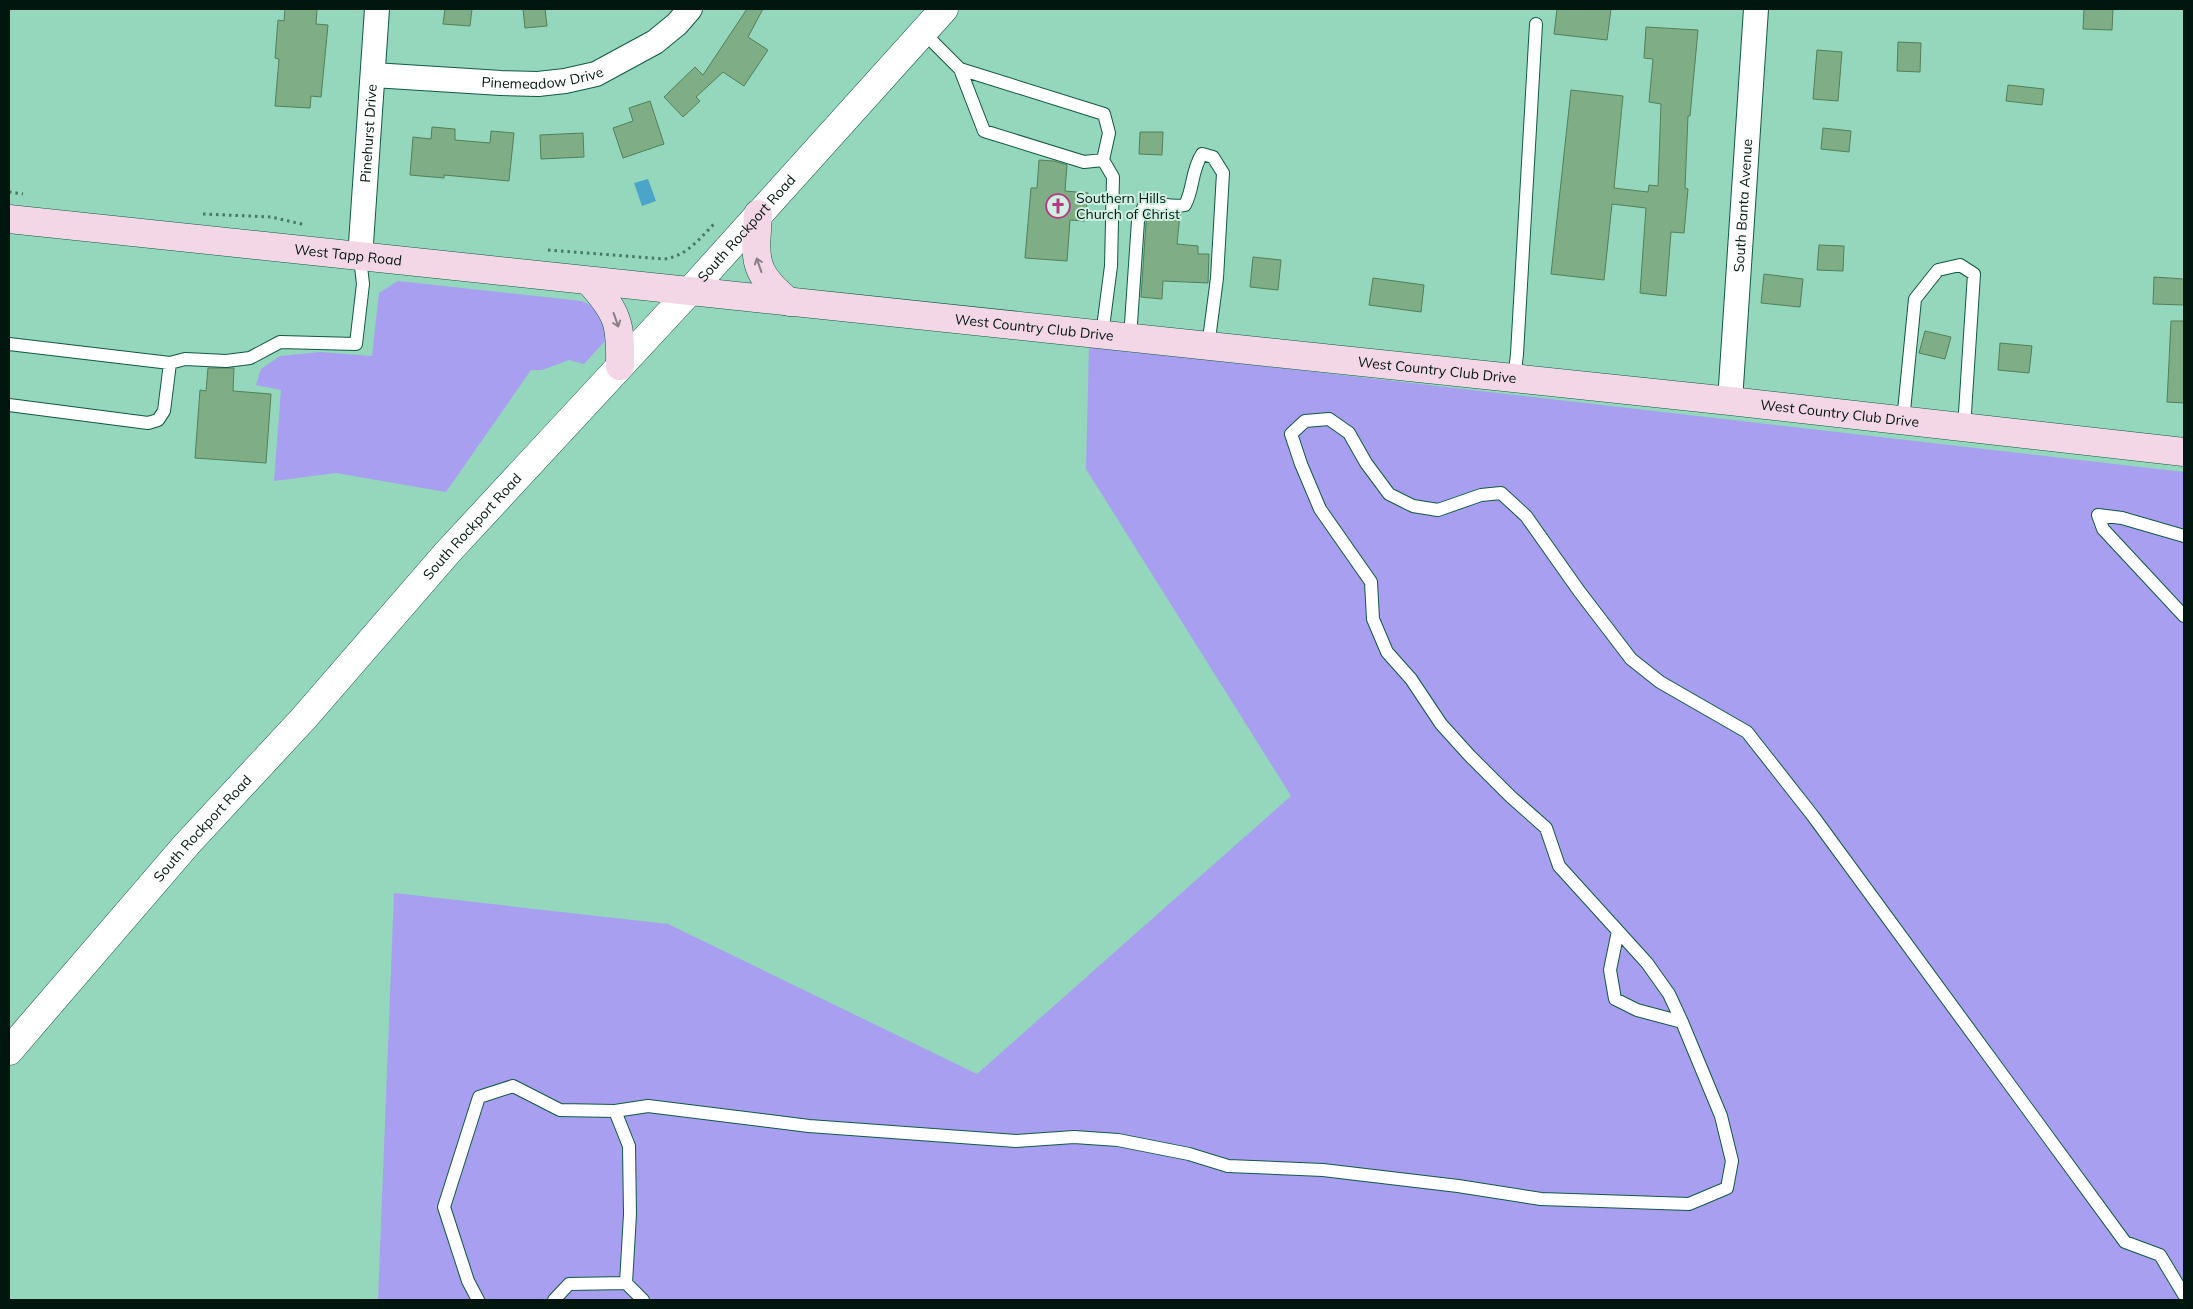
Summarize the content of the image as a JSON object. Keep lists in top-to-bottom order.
{
  "streets": {
    "main road": ["West Tapp Road", "West Country Club Drive"],
    "street": [
      "Pinemeadow Drive",
      "Pinehurst Drive",
      "South Banta Avenue",
      "South Rockport Road"
    ]
  },
  "crossings": [
    ["Pinemeadow Drive", "Pinehurst Drive"],
    ["Pinehurst Drive", "West Tapp Road"],
    ["South Banta Avenue", "West Country Club Drive"],
    ["South Rockport Road", "West Tapp Road"],
    ["South Rockport Road", "West Country Club Drive"],
    ["West Tapp Road", "West Country Club Drive"]
  ],
  "places": {
    "church": ["Southern Hills Church of Christ"]
  }
}
